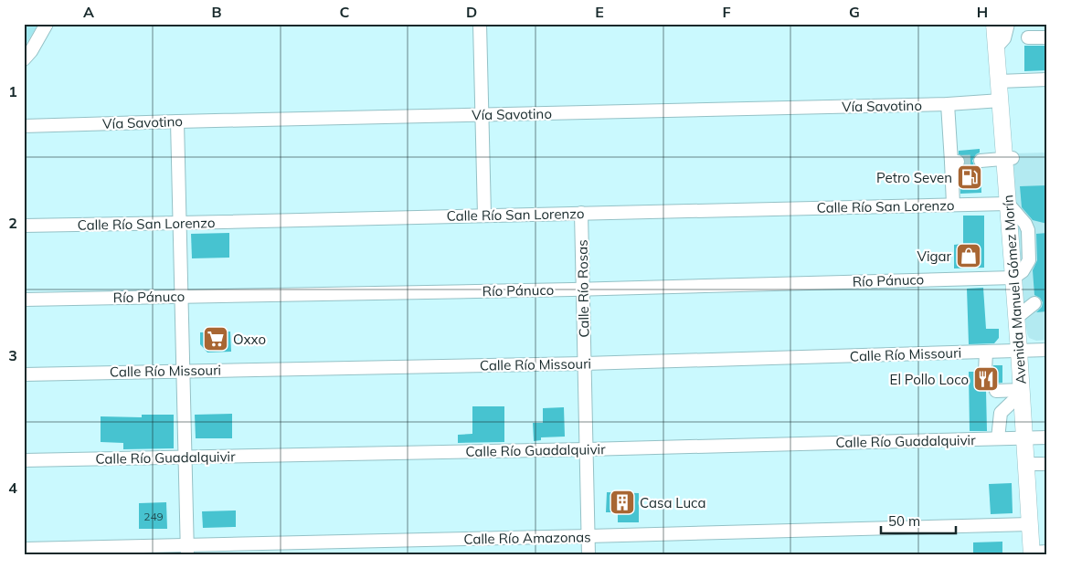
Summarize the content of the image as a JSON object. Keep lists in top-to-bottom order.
{
  "streets": {
    "main road": ["Avenida Manuel Gómez Morín"],
    "street": [
      "Vía Savotino",
      "Calle Río San Lorenzo",
      "Río Pánuco",
      "Calle Río Rosas",
      "Calle Río Missouri",
      "Calle Río Guadalquivir",
      "Calle Río Amazonas"
    ]
  },
  "crossings": [
    ["Vía Savotino", "Avenida Manuel Gómez Morín"],
    ["Calle Río San Lorenzo", "Calle Río Rosas"],
    ["Calle Río San Lorenzo", "Avenida Manuel Gómez Morín"],
    ["Río Pánuco", "Calle Río Rosas"],
    ["Río Pánuco", "Avenida Manuel Gómez Morín"],
    ["Calle Río Rosas", "Calle Río Missouri"],
    ["Calle Río Rosas", "Calle Río Guadalquivir"],
    ["Calle Río Rosas", "Calle Río Amazonas"],
    ["Avenida Manuel Gómez Morín", "Calle Río Missouri"],
    ["Avenida Manuel Gómez Morín", "Calle Río Guadalquivir"],
    ["Avenida Manuel Gómez Morín", "Calle Río Amazonas"]
  ],
  "places": {
    "fuel station": ["Petro Seven"],
    "shop": ["Vigar"],
    "supermarket": ["Oxxo"],
    "restaurant": ["El Pollo Loco"],
    "building": ["Casa Luca"]
  },
  "house_numbers": ["249"],
  "scale_bar": "50 m",
  "grid": {
    "columns": [
      "A",
      "B",
      "C",
      "D",
      "E",
      "F",
      "G",
      "H"
    ],
    "rows": [
      "1",
      "2",
      "3",
      "4"
    ]
  }
}
